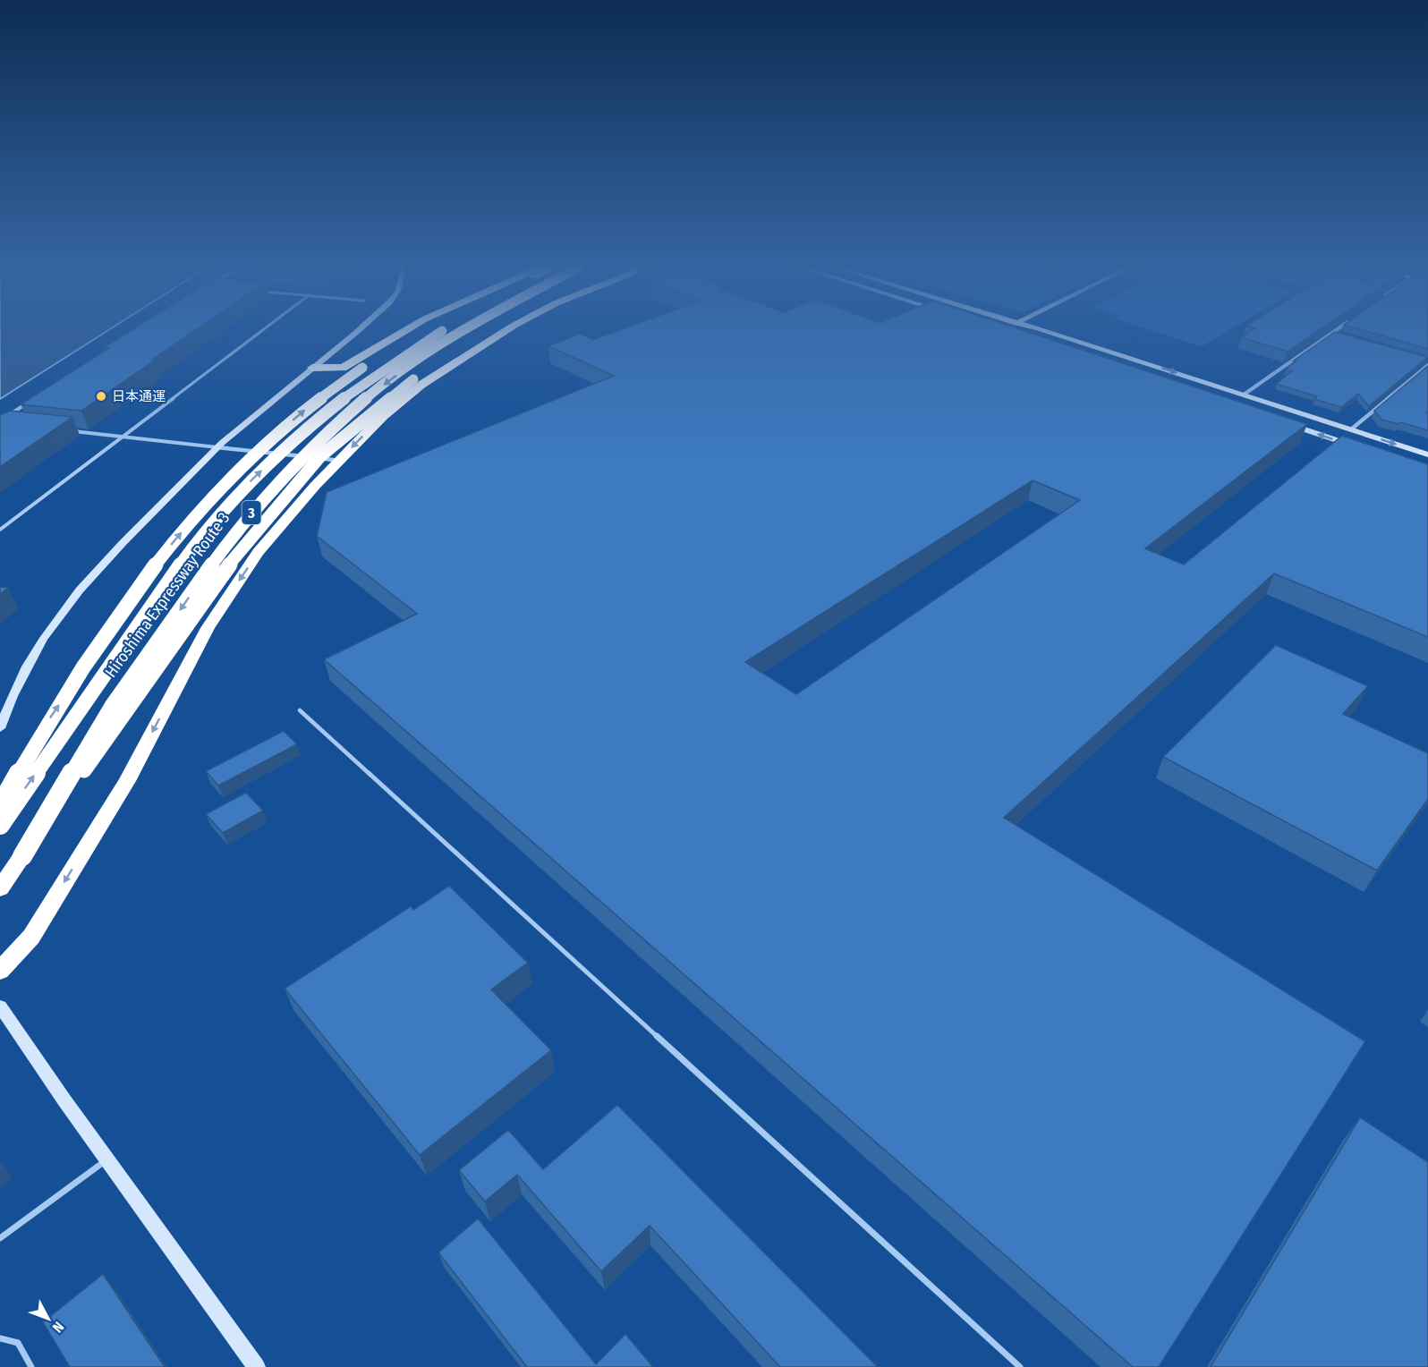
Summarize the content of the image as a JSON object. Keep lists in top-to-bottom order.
{
  "streets": {
    "highway": ["3", "Hiroshima Expressway Route 3"]
  },
  "places": ["日本通運"],
  "north": "bottom right"
}
